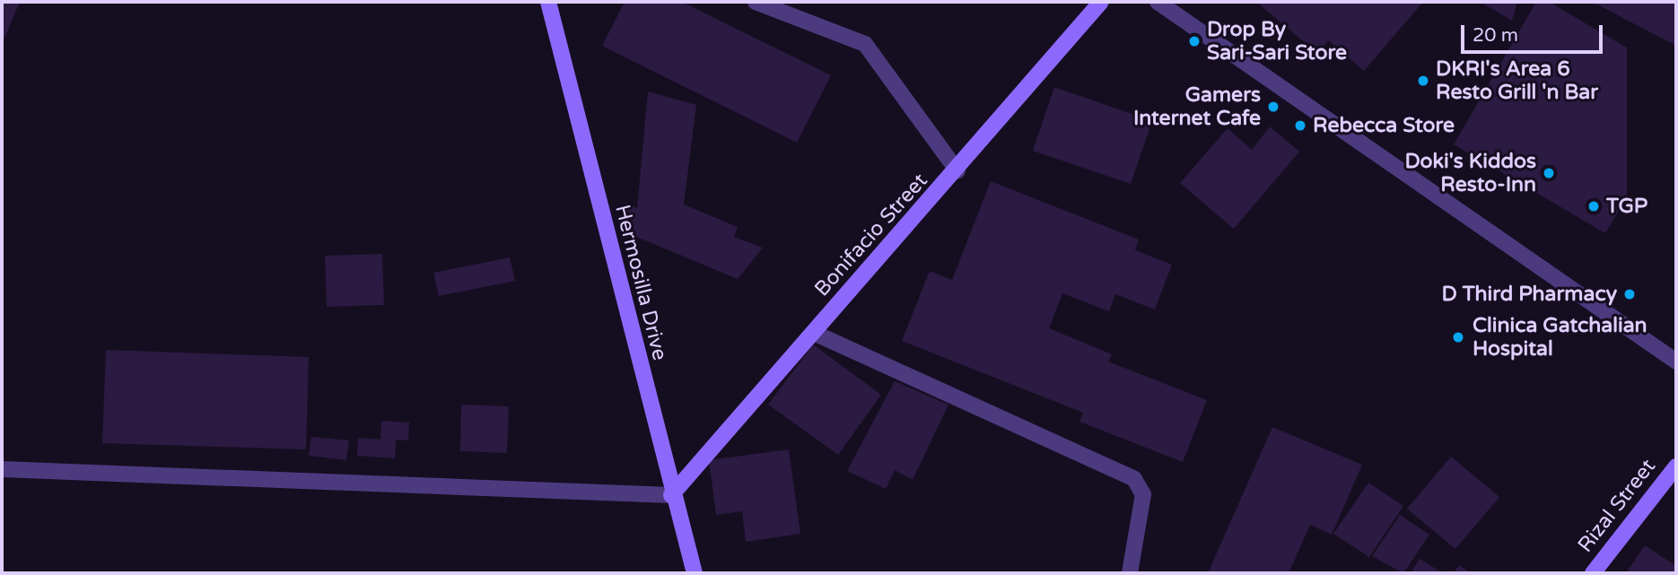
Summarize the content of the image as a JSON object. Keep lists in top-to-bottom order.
{
  "streets": {
    "street": ["Bonifacio Street", "Hermosilla Drive", "Rizal Street"]
  },
  "crossings": [
    ["Bonifacio Street", "Hermosilla Drive"]
  ],
  "places": [
    "Drop By Sari-Sari Store",
    "DKRI's Area 6 Resto Grill 'n Bar",
    "Gamers Internet Cafe",
    "Rebecca Store",
    "Doki's Kiddos Resto-Inn",
    "TGP",
    "D Third Pharmacy",
    "Clinica Gatchalian Hospital"
  ],
  "scale_bar": "20 m"
}
